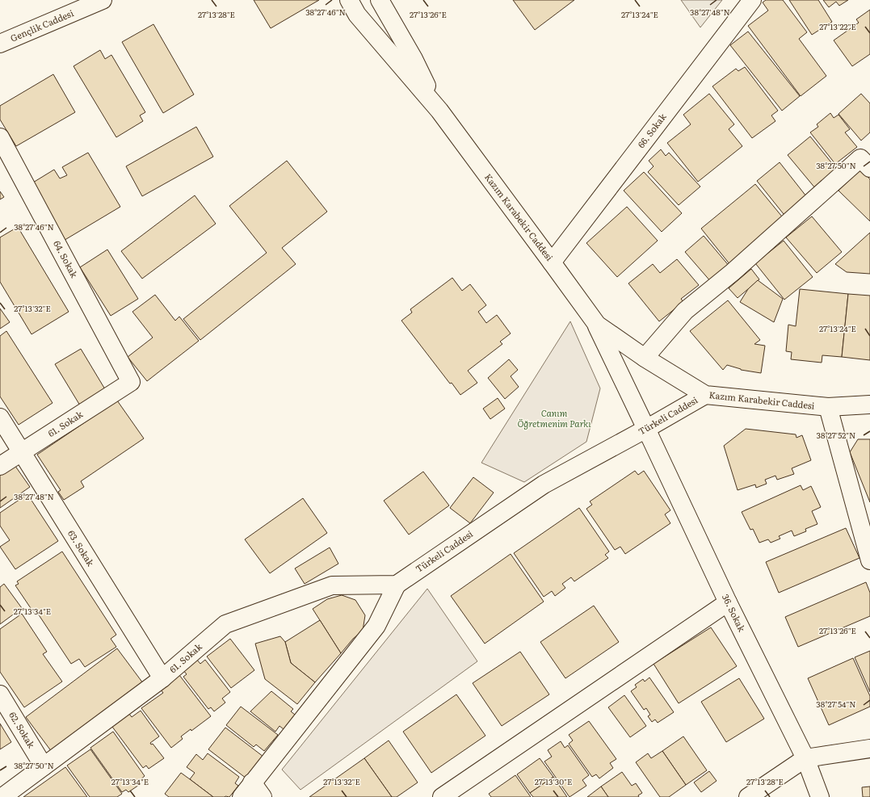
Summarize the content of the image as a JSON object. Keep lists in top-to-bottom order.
{
  "streets": {
    "street": [
      "Gençlik Caddesi",
      "66. Sokak",
      "Kazım Karabekir Caddesi",
      "64. Sokak",
      "Türkeli Caddesi",
      "61. Sokak",
      "63. Sokak",
      "36. Sokak",
      "62. Sokak"
    ]
  },
  "crossings": [
    ["66. Sokak", "Kazım Karabekir Caddesi"],
    ["Kazım Karabekir Caddesi", "Türkeli Caddesi"],
    ["Kazım Karabekir Caddesi", "36. Sokak"],
    ["64. Sokak", "61. Sokak"],
    ["Türkeli Caddesi", "61. Sokak"],
    ["Türkeli Caddesi", "36. Sokak"],
    ["61. Sokak", "63. Sokak"],
    ["61. Sokak", "62. Sokak"]
  ],
  "parks": ["Canım Öğretmenim Parkı"],
  "coordinates": [
    "38°27'46\"N",
    "38°27'48\"N",
    "27°13'28\"E",
    "27°13'26\"E",
    "27°13'24\"E",
    "27°13'22\"E",
    "38°27'50\"N",
    "27°13'32\"E",
    "38°27'52\"N",
    "27°13'34\"E",
    "38°27'54\"N",
    "27°13'30\"E"
  ]
}
